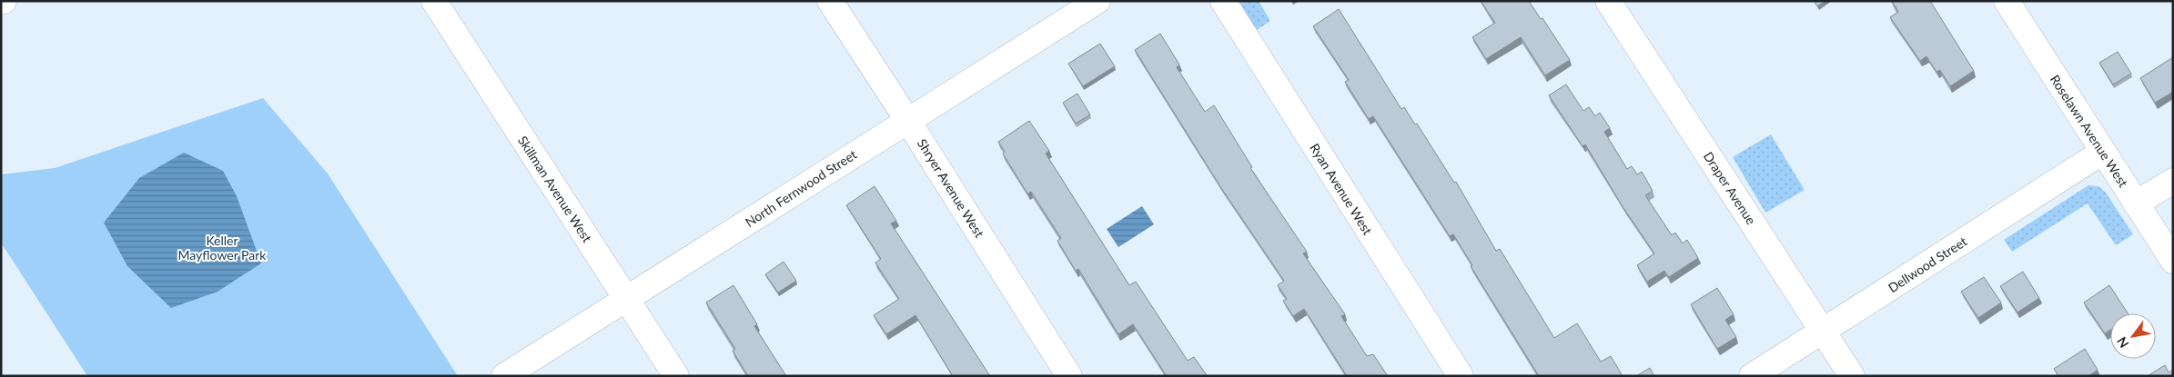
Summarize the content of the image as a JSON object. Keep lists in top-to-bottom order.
{
  "streets": {
    "street": [
      "Roselawn Avenue West",
      "North Fernwood Street",
      "Shryer Avenue West",
      "Draper Avenue",
      "Skillman Avenue West",
      "Ryan Avenue West",
      "Dellwood Street"
    ]
  },
  "crossings": [
    ["Roselawn Avenue West", "Dellwood Street"],
    ["North Fernwood Street", "Shryer Avenue West"],
    ["North Fernwood Street", "Skillman Avenue West"],
    ["Draper Avenue", "Dellwood Street"]
  ],
  "parks": ["Keller Mayflower Park"],
  "north": "bottom left"
}
